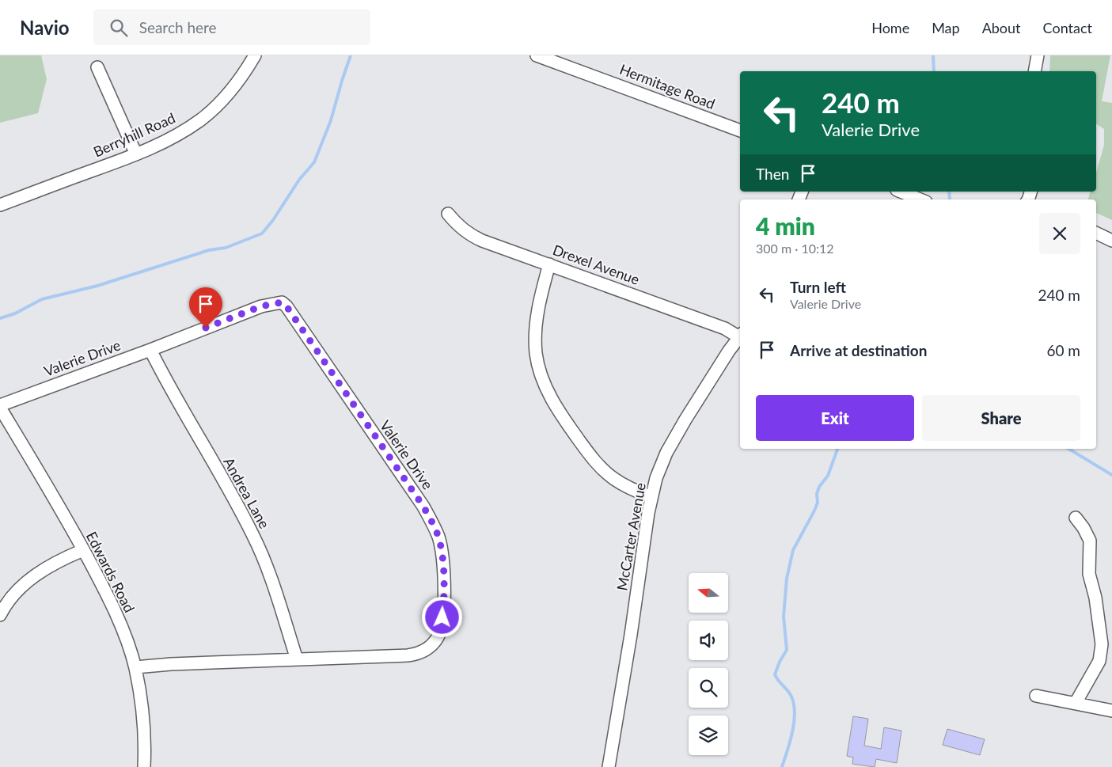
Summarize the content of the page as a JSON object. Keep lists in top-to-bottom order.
{
  "streets": {
    "street": [
      "Hermitage Road",
      "Berryhill Road",
      "Drexel Avenue",
      "Valerie Drive",
      "Andrea Lane",
      "McCarter Avenue",
      "Edwards Road"
    ]
  },
  "crossings": [
    ["Valerie Drive", "Andrea Lane"],
    ["Valerie Drive", "Edwards Road"]
  ],
  "north": "left",
  "page": {
    "header": "Navio",
    "search": "Search here",
    "nav": [
      "Home",
      "Map",
      "About",
      "Contact"
    ],
    "turn": ["240 m", "Valerie Drive"],
    "then": "Then",
    "heading": ["4 min", "300 m · 10:12"],
    "list": [
      {
        "name": "Turn left",
        "note": "Valerie Drive",
        "value": "240 m"
      },
      {
        "name": "Arrive at destination",
        "value": "60 m"
      }
    ],
    "buttons": ["Exit", "Share"]
  }
}
